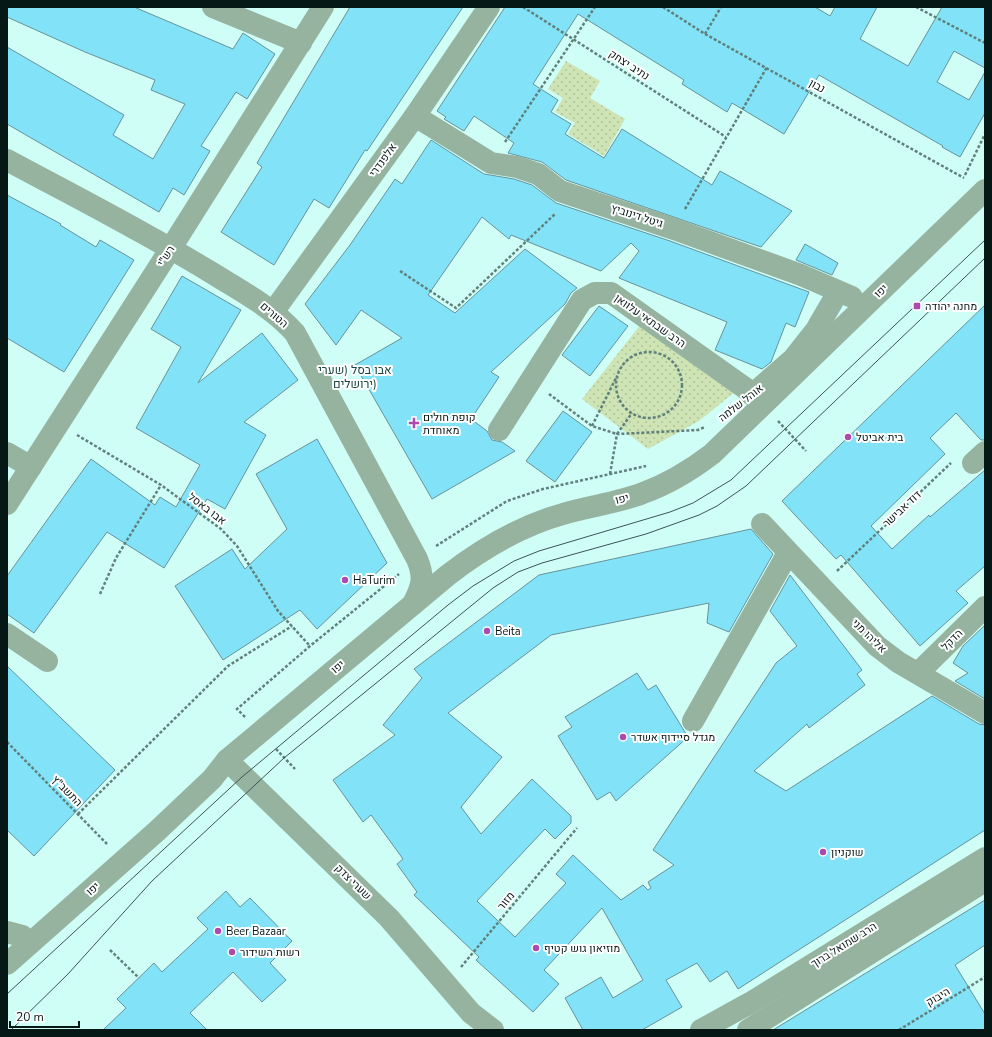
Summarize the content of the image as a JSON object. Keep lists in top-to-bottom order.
{
  "streets": {
    "street": [
      "אלפנדרי",
      "גיטל דינוביץ",
      "רש\"י",
      "יפו",
      "הטורים",
      "הרב שבתאי עלוואן",
      "אוהל שלמה",
      "אליהו מני",
      "הדקל",
      "שערי צדק",
      "הרב שמואל ברוך"
    ],
    "path": [
      "נתיב יצחק",
      "נבון",
      "אבו באסל",
      "דוד אבישר",
      "התשב\"ץ",
      "מזור",
      "היבוק"
    ]
  },
  "crossings": [
    ["נבון", "יפו"],
    ["אלפנדרי", "גיטל דינוביץ"],
    ["אלפנדרי", "הטורים"],
    ["גיטל דינוביץ", "יפו"],
    ["גיטל דינוביץ", "אוהל שלמה"],
    ["רש\"י", "הטורים"],
    ["רש\"י", "אבו באסל"],
    ["יפו", "הטורים"],
    ["יפו", "התשב\"ץ"],
    ["יפו", "שערי צדק"],
    ["הרב שבתאי עלוואן", "אוהל שלמה"],
    ["דוד אבישר", "אליהו מני"],
    ["אליהו מני", "הדקל"],
    ["שערי צדק", "מזור"]
  ],
  "districts": ["אבו בסל (שערי ירושלים)"],
  "places": {
    "transit": ["מחנה יהודה"],
    "health": ["קופת חולים מאוחדת"],
    "other": [
      "בית אביטל",
      "HaTurim",
      "Beita",
      "מגדל סיידוף אשדר",
      "שוקניון",
      "Beer Bazaar",
      "מוזיאון גוש קטיף",
      "רשות השידור"
    ]
  },
  "scale_bar": "20 m"
}
